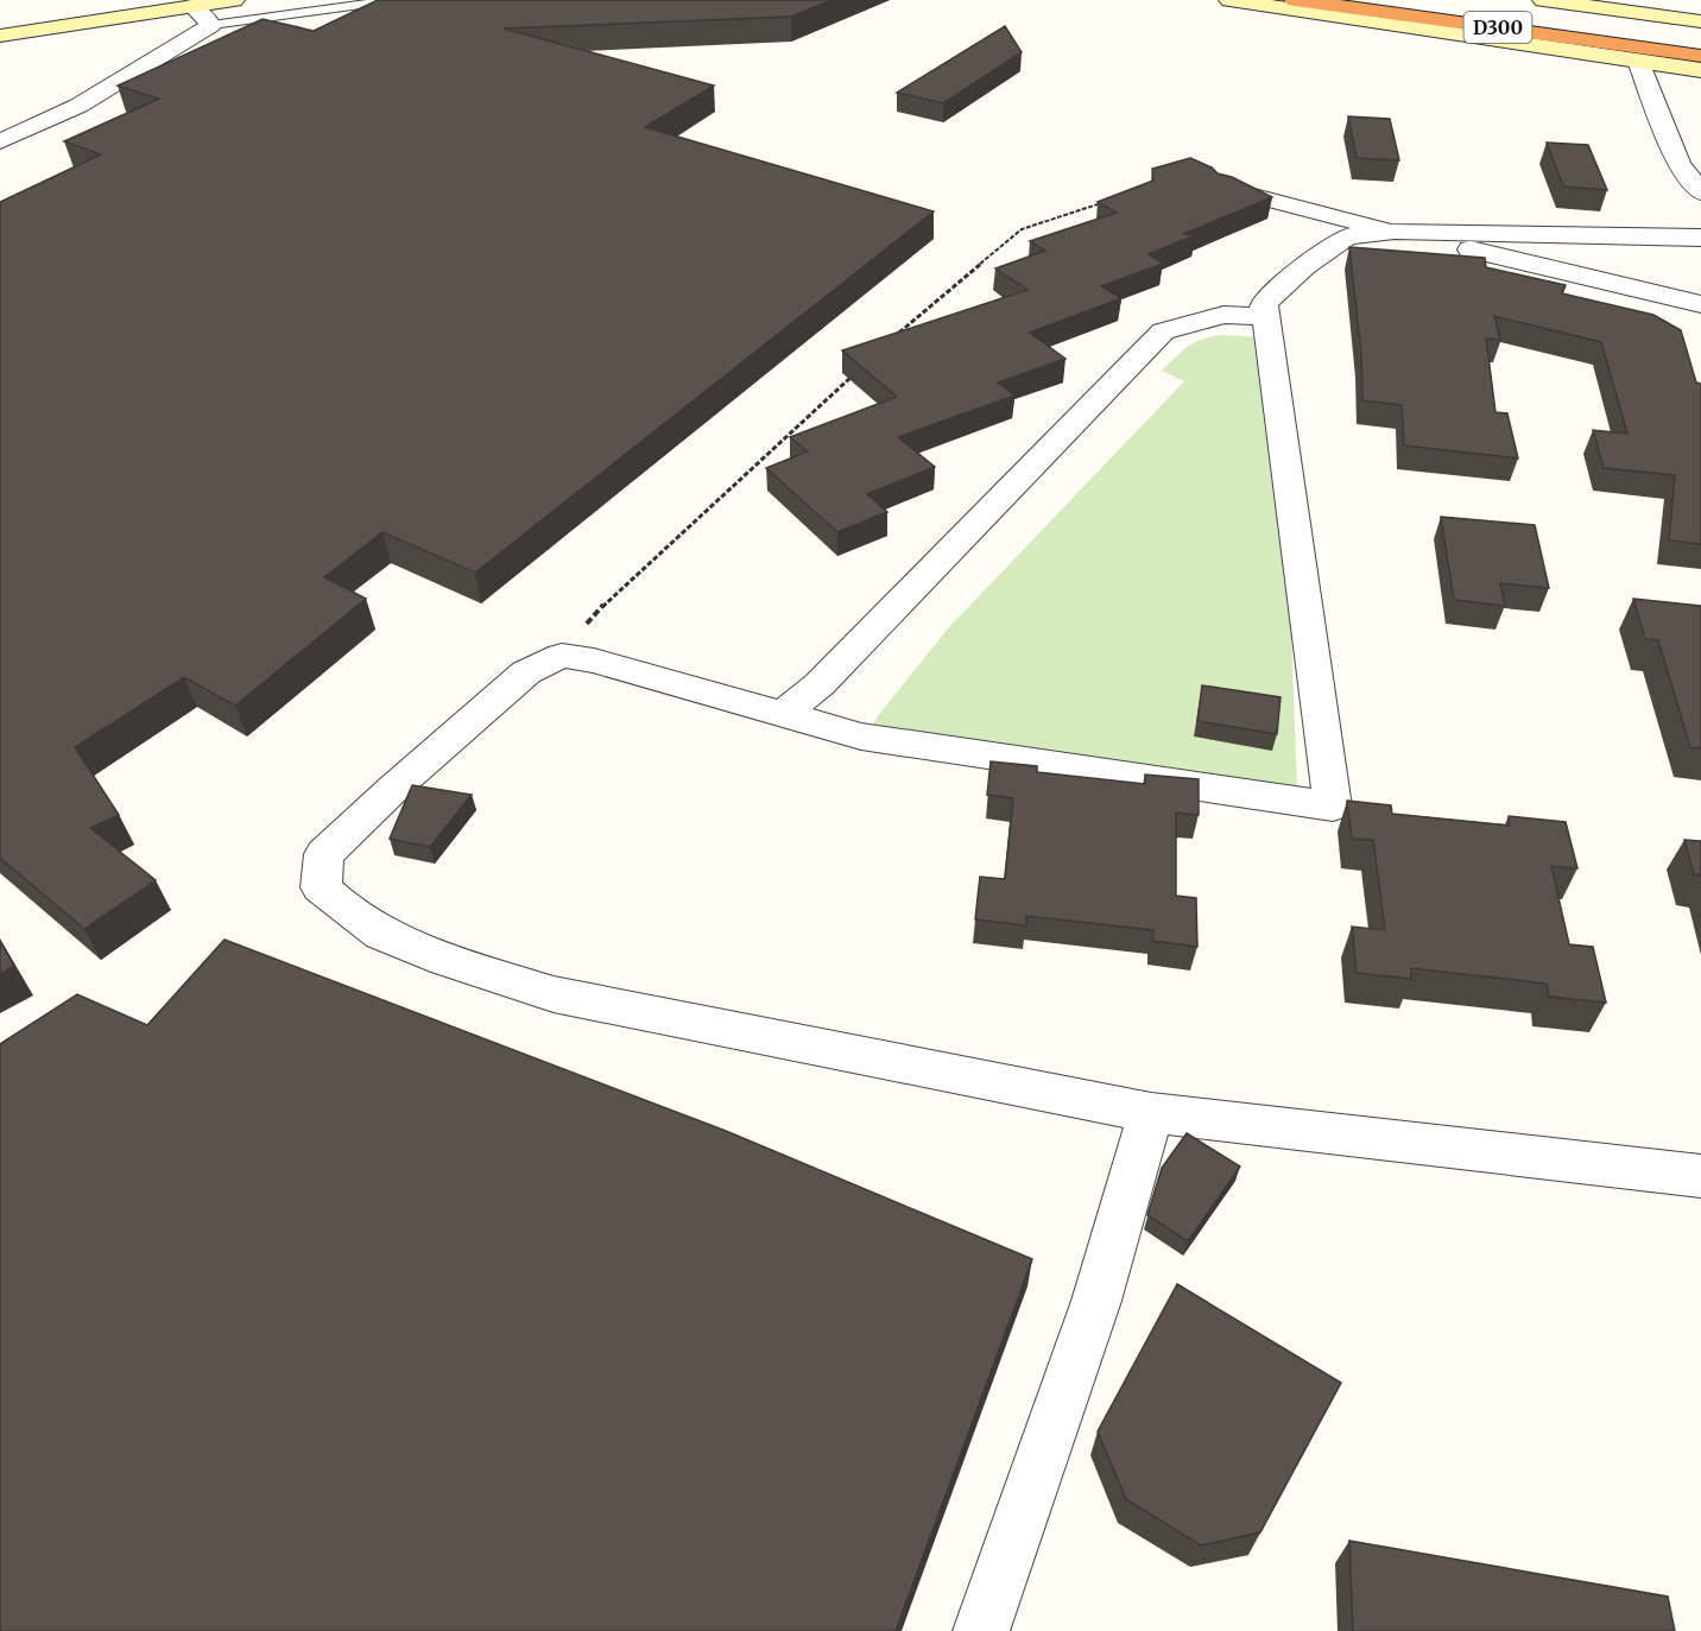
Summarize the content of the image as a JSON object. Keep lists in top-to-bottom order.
{
  "streets": {
    "highway": ["D300"]
  }
}
